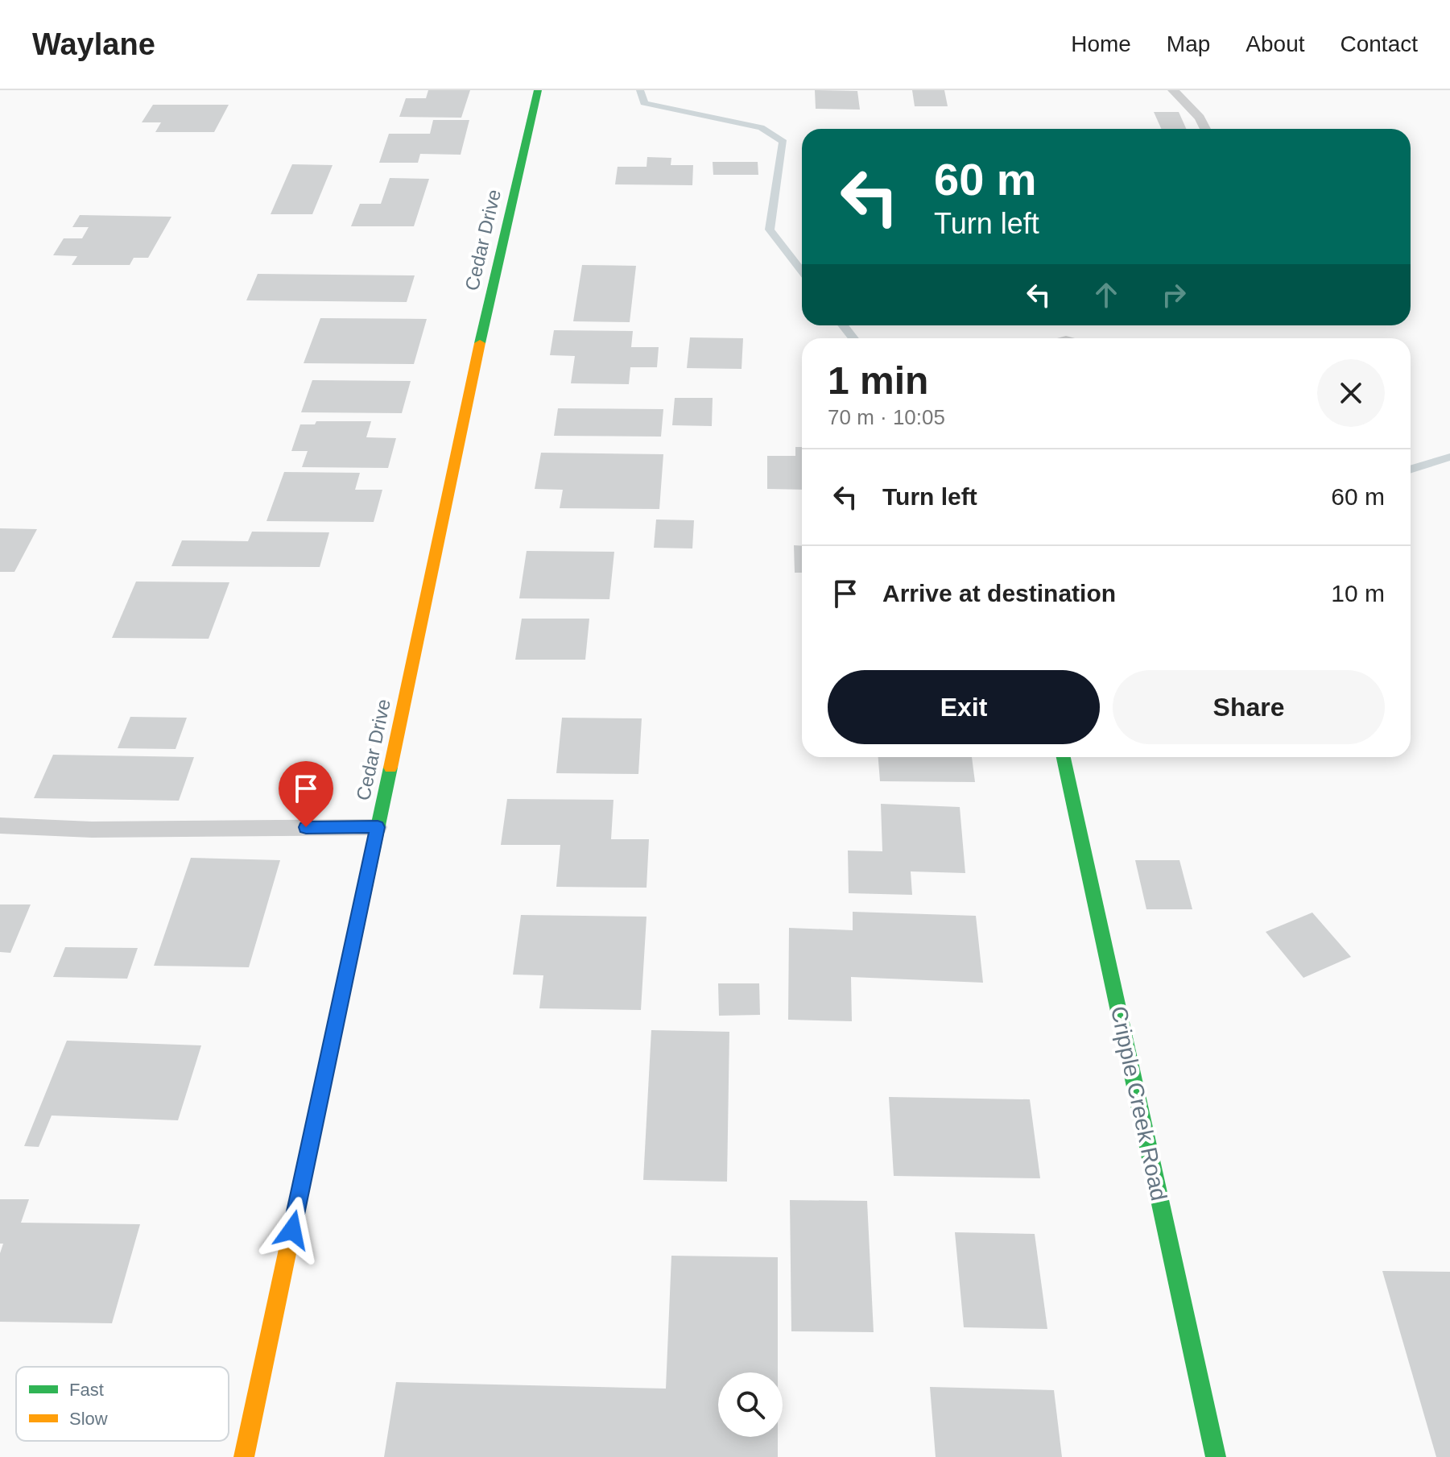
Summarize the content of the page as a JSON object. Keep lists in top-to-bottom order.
{
  "streets": {
    "street": ["Cedar Drive", "Cripple Creek Road"]
  },
  "legend": ["Fast", "Slow"],
  "page": {
    "header": "Waylane",
    "nav": [
      "Home",
      "Map",
      "About",
      "Contact"
    ],
    "turn": ["60 m", "Turn left"],
    "heading": ["1 min", "70 m · 10:05"],
    "list": [
      {
        "name": "Turn left",
        "value": "60 m"
      },
      {
        "name": "Arrive at destination",
        "value": "10 m"
      }
    ],
    "buttons": ["Exit", "Share"]
  }
}
